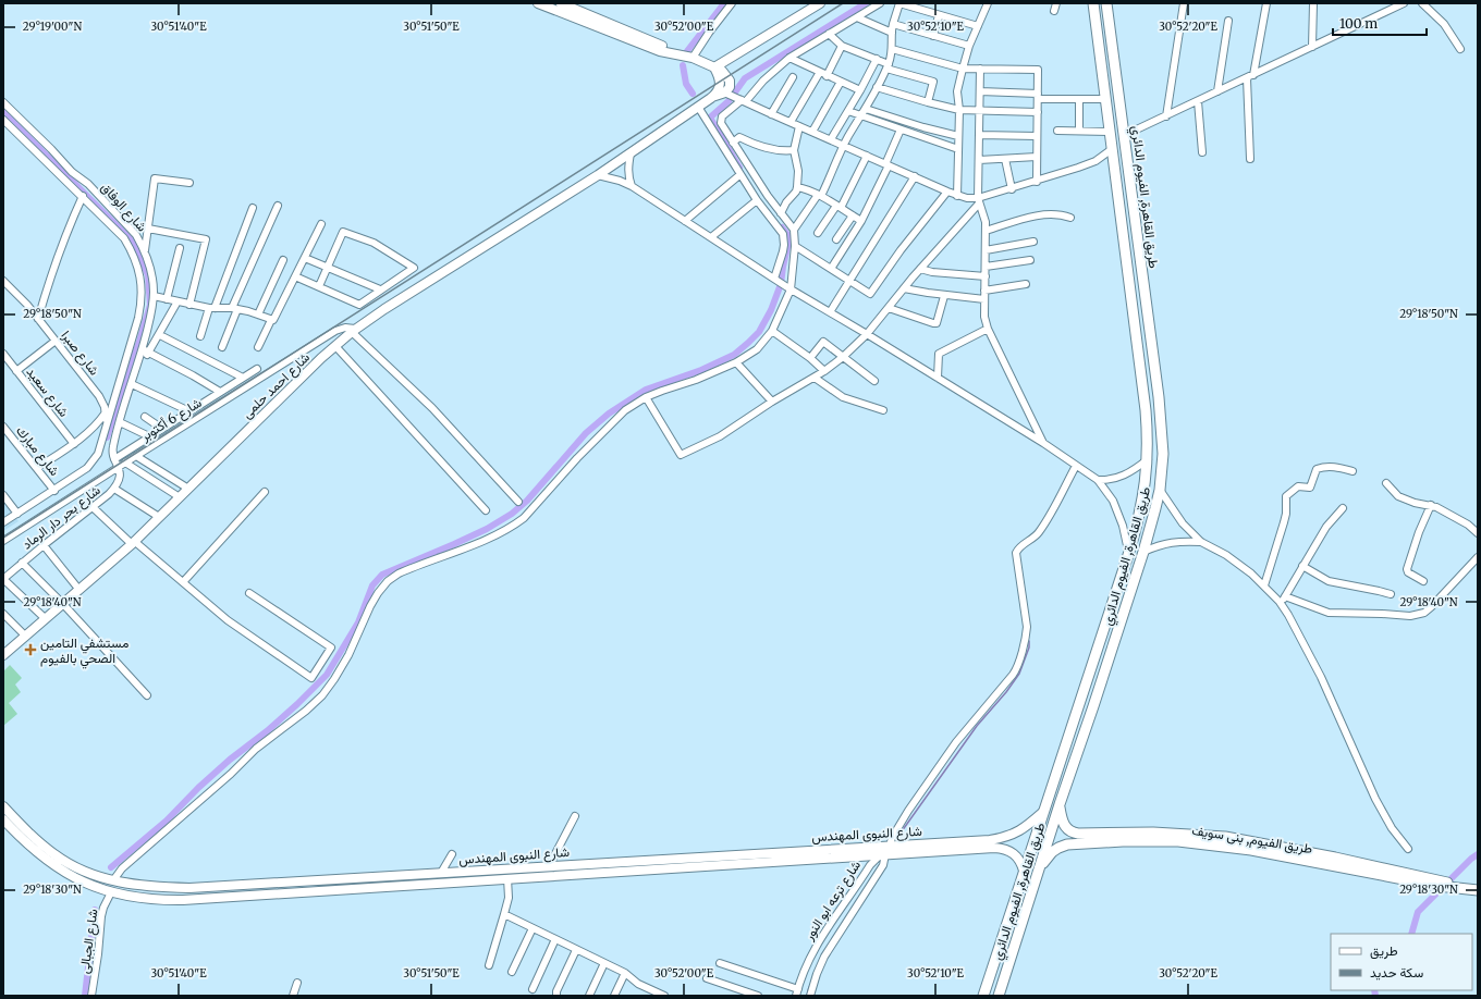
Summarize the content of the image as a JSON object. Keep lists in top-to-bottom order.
{
  "streets": {
    "highway": ["طريق القاهرة, الفيوم الدائري", "طريق الفيوم, بنى سويف"],
    "main road": ["شارع احمد حلمى", "شارع النبوى المهندس"],
    "street": [
      "شارع الوفاق",
      "شارع صبرا",
      "شارع سعيد",
      "شارع 6 أكتوبر",
      "شارع مبارك",
      "شارع بحر دار الرماد",
      "شارع ترعه ابو النور",
      "شارع الجبالى"
    ]
  },
  "crossings": [
    ["طريق القاهرة, الفيوم الدائري", "شارع النبوى المهندس"],
    ["طريق القاهرة, الفيوم الدائري", "طريق الفيوم, بنى سويف"],
    ["شارع الوفاق", "شارع صبرا"],
    ["شارع الوفاق", "شارع 6 أكتوبر"],
    ["شارع الوفاق", "شارع مبارك"],
    ["شارع احمد حلمى", "شارع 6 أكتوبر"],
    ["شارع 6 أكتوبر", "شارع بحر دار الرماد"],
    ["شارع النبوى المهندس", "شارع ترعه ابو النور"],
    ["شارع النبوى المهندس", "شارع الجبالى"]
  ],
  "places": {
    "health": ["مستشفي التامين الصحي بالفيوم"]
  },
  "legend": ["طريق", "سكة حديد"],
  "scale_bar": "100 m",
  "coordinates": [
    "30°51'40\"E",
    "30°51'50\"E",
    "30°52'00\"E",
    "30°52'10\"E",
    "30°52'20\"E",
    "29°19'00\"N",
    "29°18'50\"N",
    "29°18'40\"N",
    "29°18'30\"N"
  ]
}
